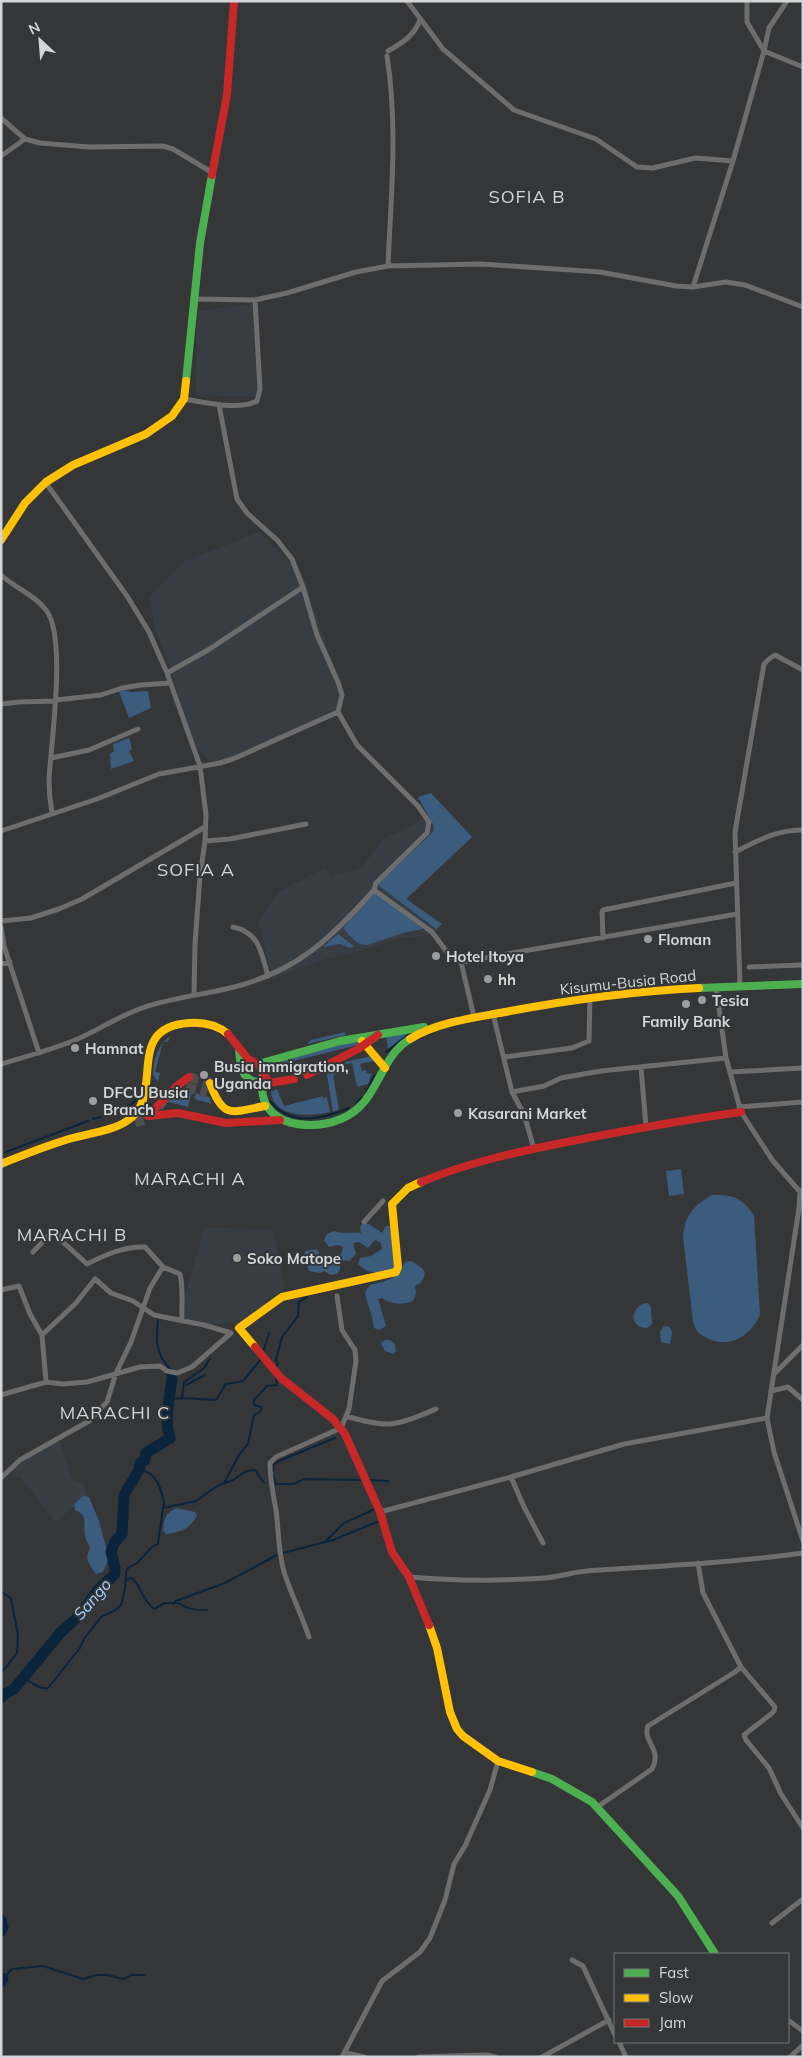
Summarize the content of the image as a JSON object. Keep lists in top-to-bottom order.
{
  "streets": {
    "main road": ["Kisumu-Busia Road"]
  },
  "districts": [
    "SOFIA B",
    "SOFIA A",
    "MARACHI A",
    "MARACHI B",
    "MARACHI C"
  ],
  "water": ["Sango"],
  "places": [
    "Floman",
    "Hotel Itoya",
    "hh",
    "Tesia",
    "Family Bank",
    "Hamnat",
    "Busia immigration, Uganda",
    "DFCU Busia Branch",
    "Kasarani Market",
    "Soko Matope"
  ],
  "legend": ["Fast", "Slow", "Jam"],
  "north": "top left"
}
